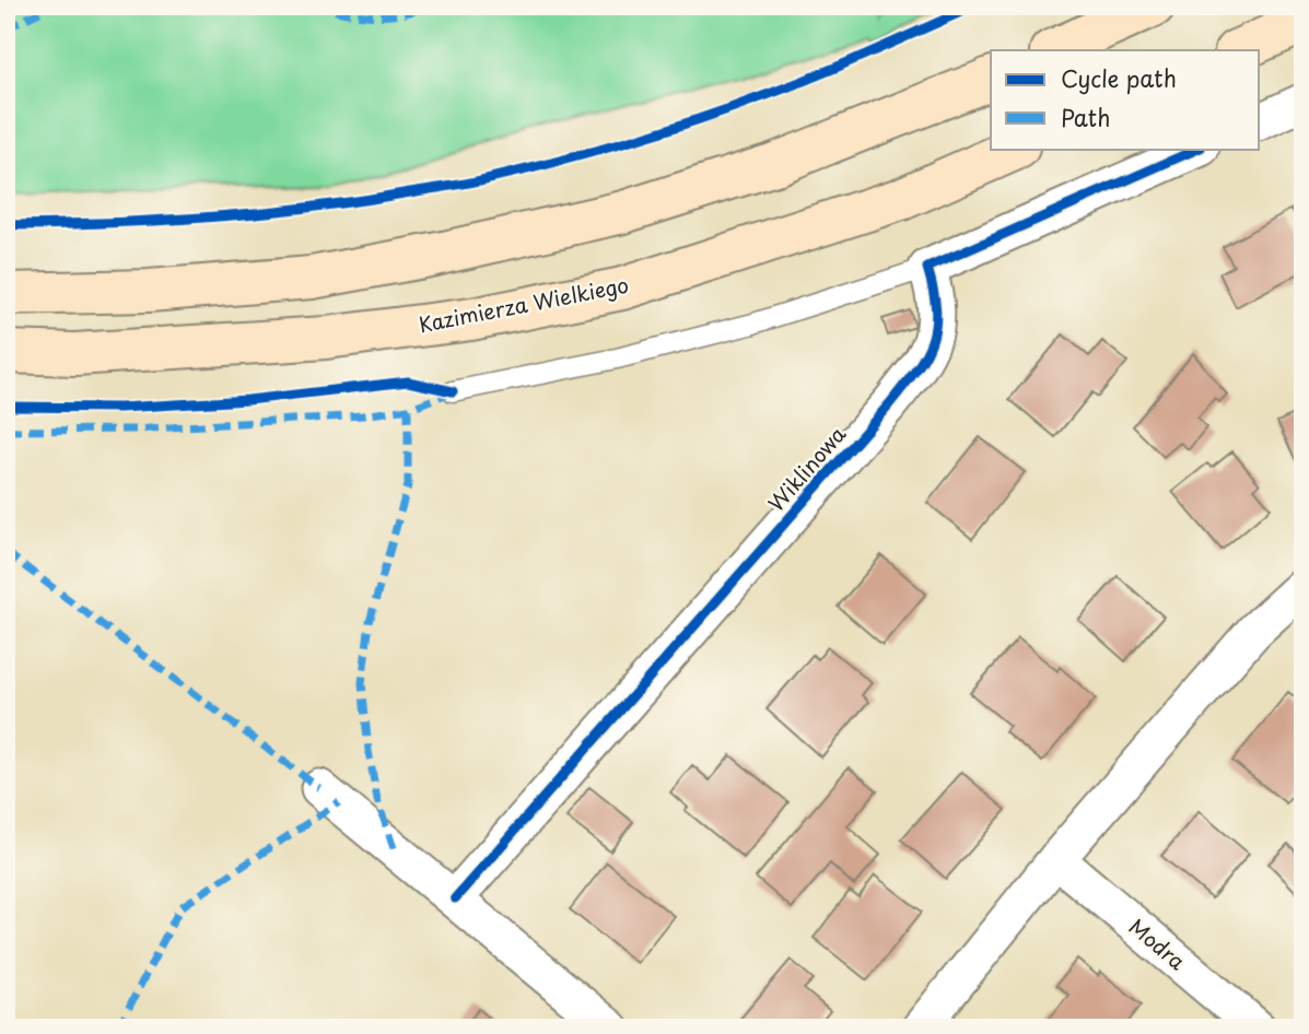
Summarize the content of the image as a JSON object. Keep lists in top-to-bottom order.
{
  "streets": {
    "main road": ["Kazimierza Wielkiego"],
    "street": ["Wiklinowa", "Modra"]
  },
  "legend": ["Cycle path", "Path"]
}
